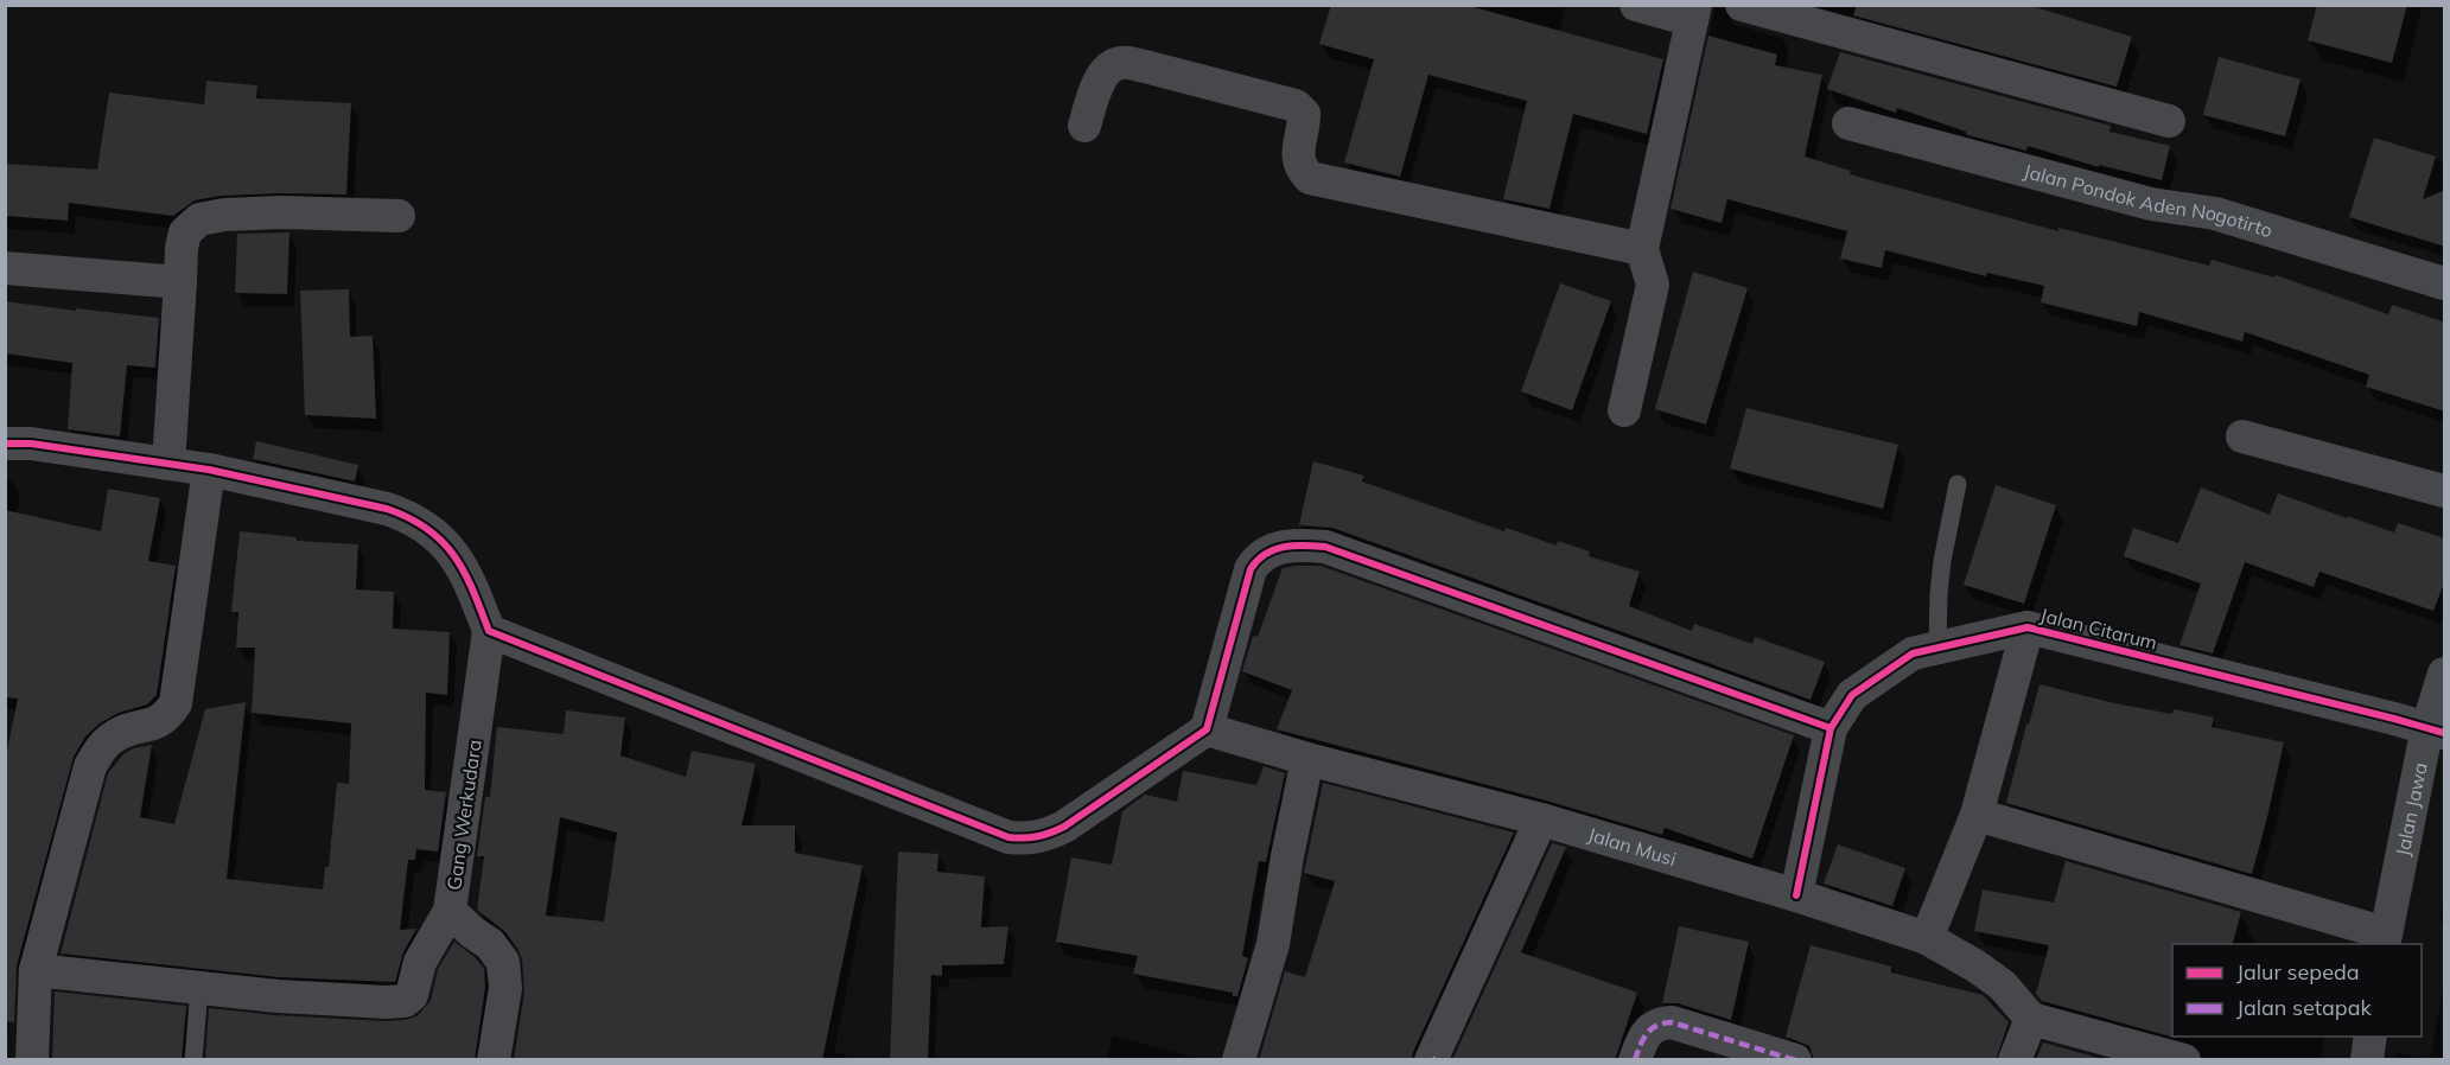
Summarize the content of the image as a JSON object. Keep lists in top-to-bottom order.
{
  "streets": {
    "street": [
      "Jalan Pondok Aden Nogotirto",
      "Jalan Citarum",
      "Jalan Jawa",
      "Gang Werkudara",
      "Jalan Musi"
    ]
  },
  "crossings": [
    ["Jalan Citarum", "Jalan Jawa"],
    ["Jalan Citarum", "Jalan Musi"]
  ],
  "legend": ["Jalur sepeda", "Jalan setapak"]
}
